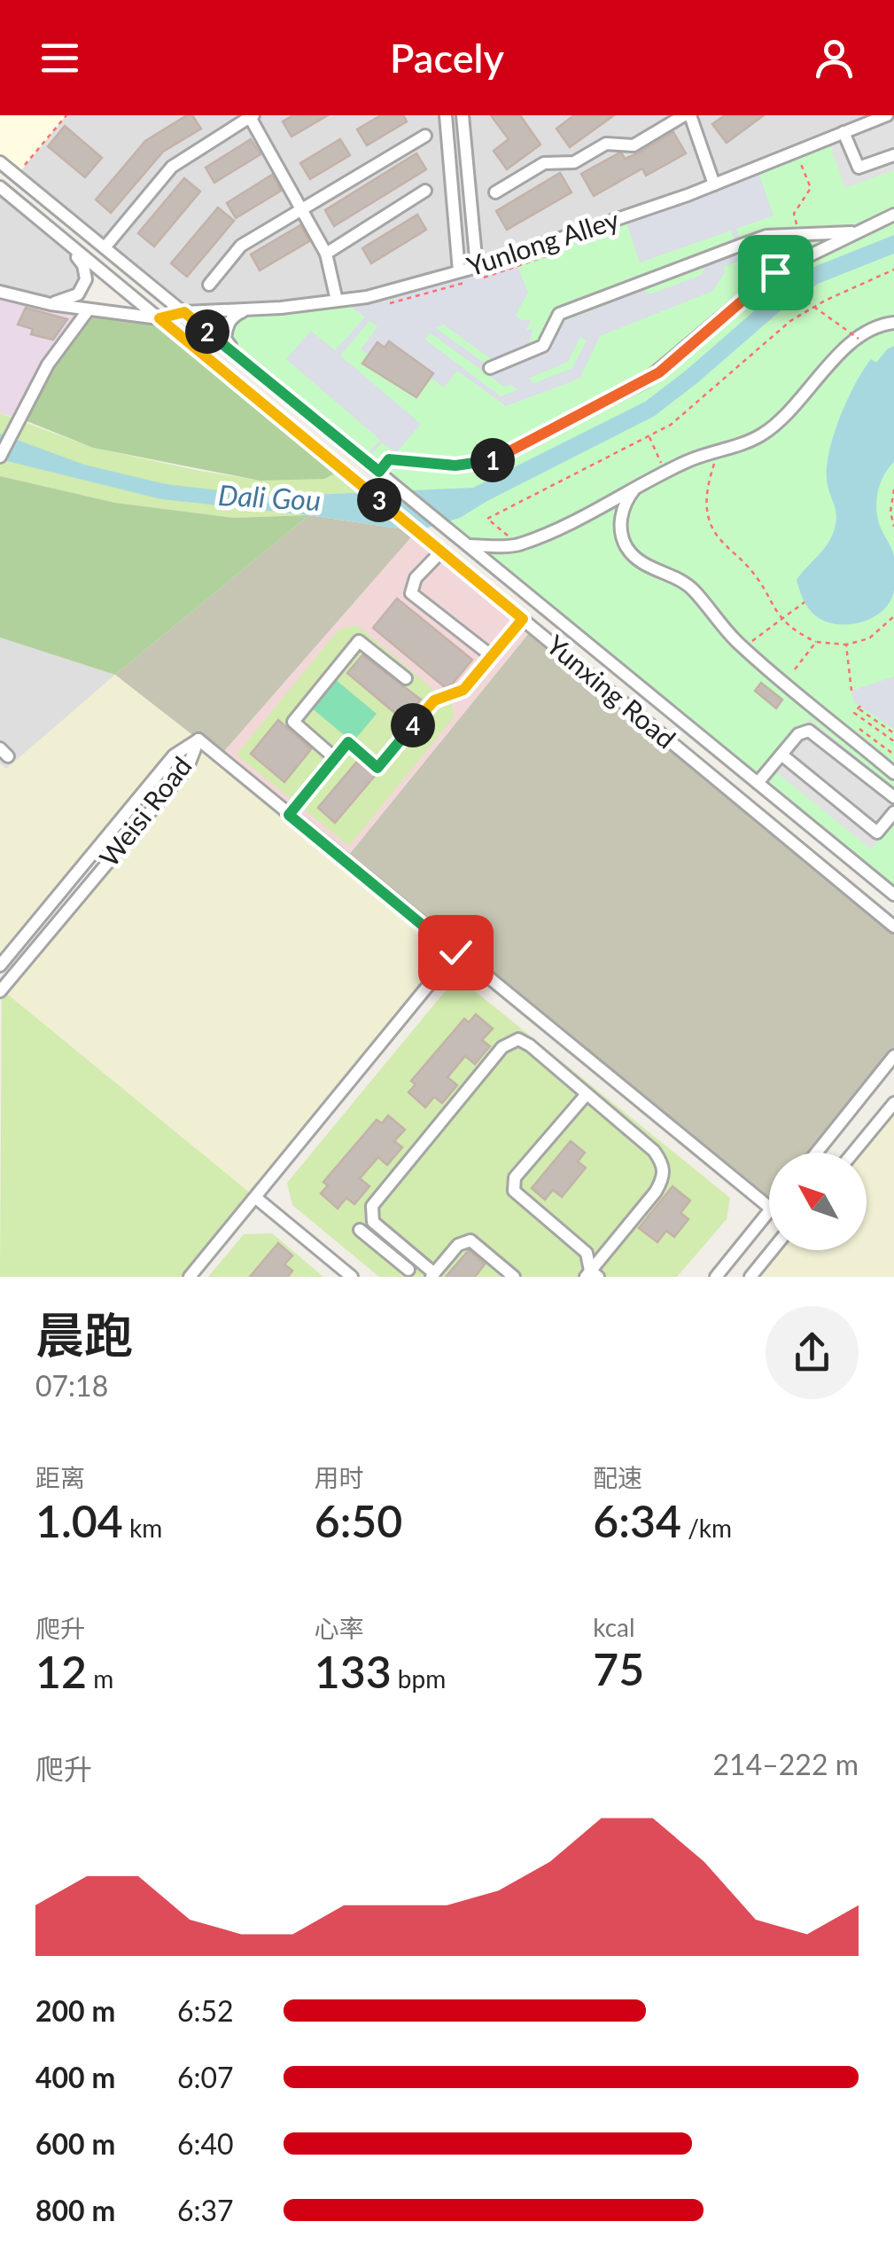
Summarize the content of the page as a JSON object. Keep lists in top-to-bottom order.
{
  "streets": {
    "street": ["Yunlong Alley", "Yunxing Road", "Weisi Road"]
  },
  "crossings": [
    ["Yunlong Alley", "Yunxing Road"]
  ],
  "water": ["Dali Gou"],
  "north": "top left",
  "page": {
    "header": "Pacely",
    "pins": [
      "2",
      "1",
      "3",
      "4"
    ],
    "heading": ["晨跑", "07:18"],
    "stats": [
      ["距离", "1.04 km"],
      ["用时", "6:50"],
      ["配速", "6:34 /km"],
      ["爬升", "12 m"],
      ["心率", "133 bpm"],
      ["kcal", "75"]
    ],
    "chart": ["爬升", "214–222 m"],
    "list": [
      {
        "name": "200 m",
        "note": "6:52"
      },
      {
        "name": "400 m",
        "note": "6:07"
      },
      {
        "name": "600 m",
        "note": "6:40"
      },
      {
        "name": "800 m",
        "note": "6:37"
      }
    ]
  }
}
